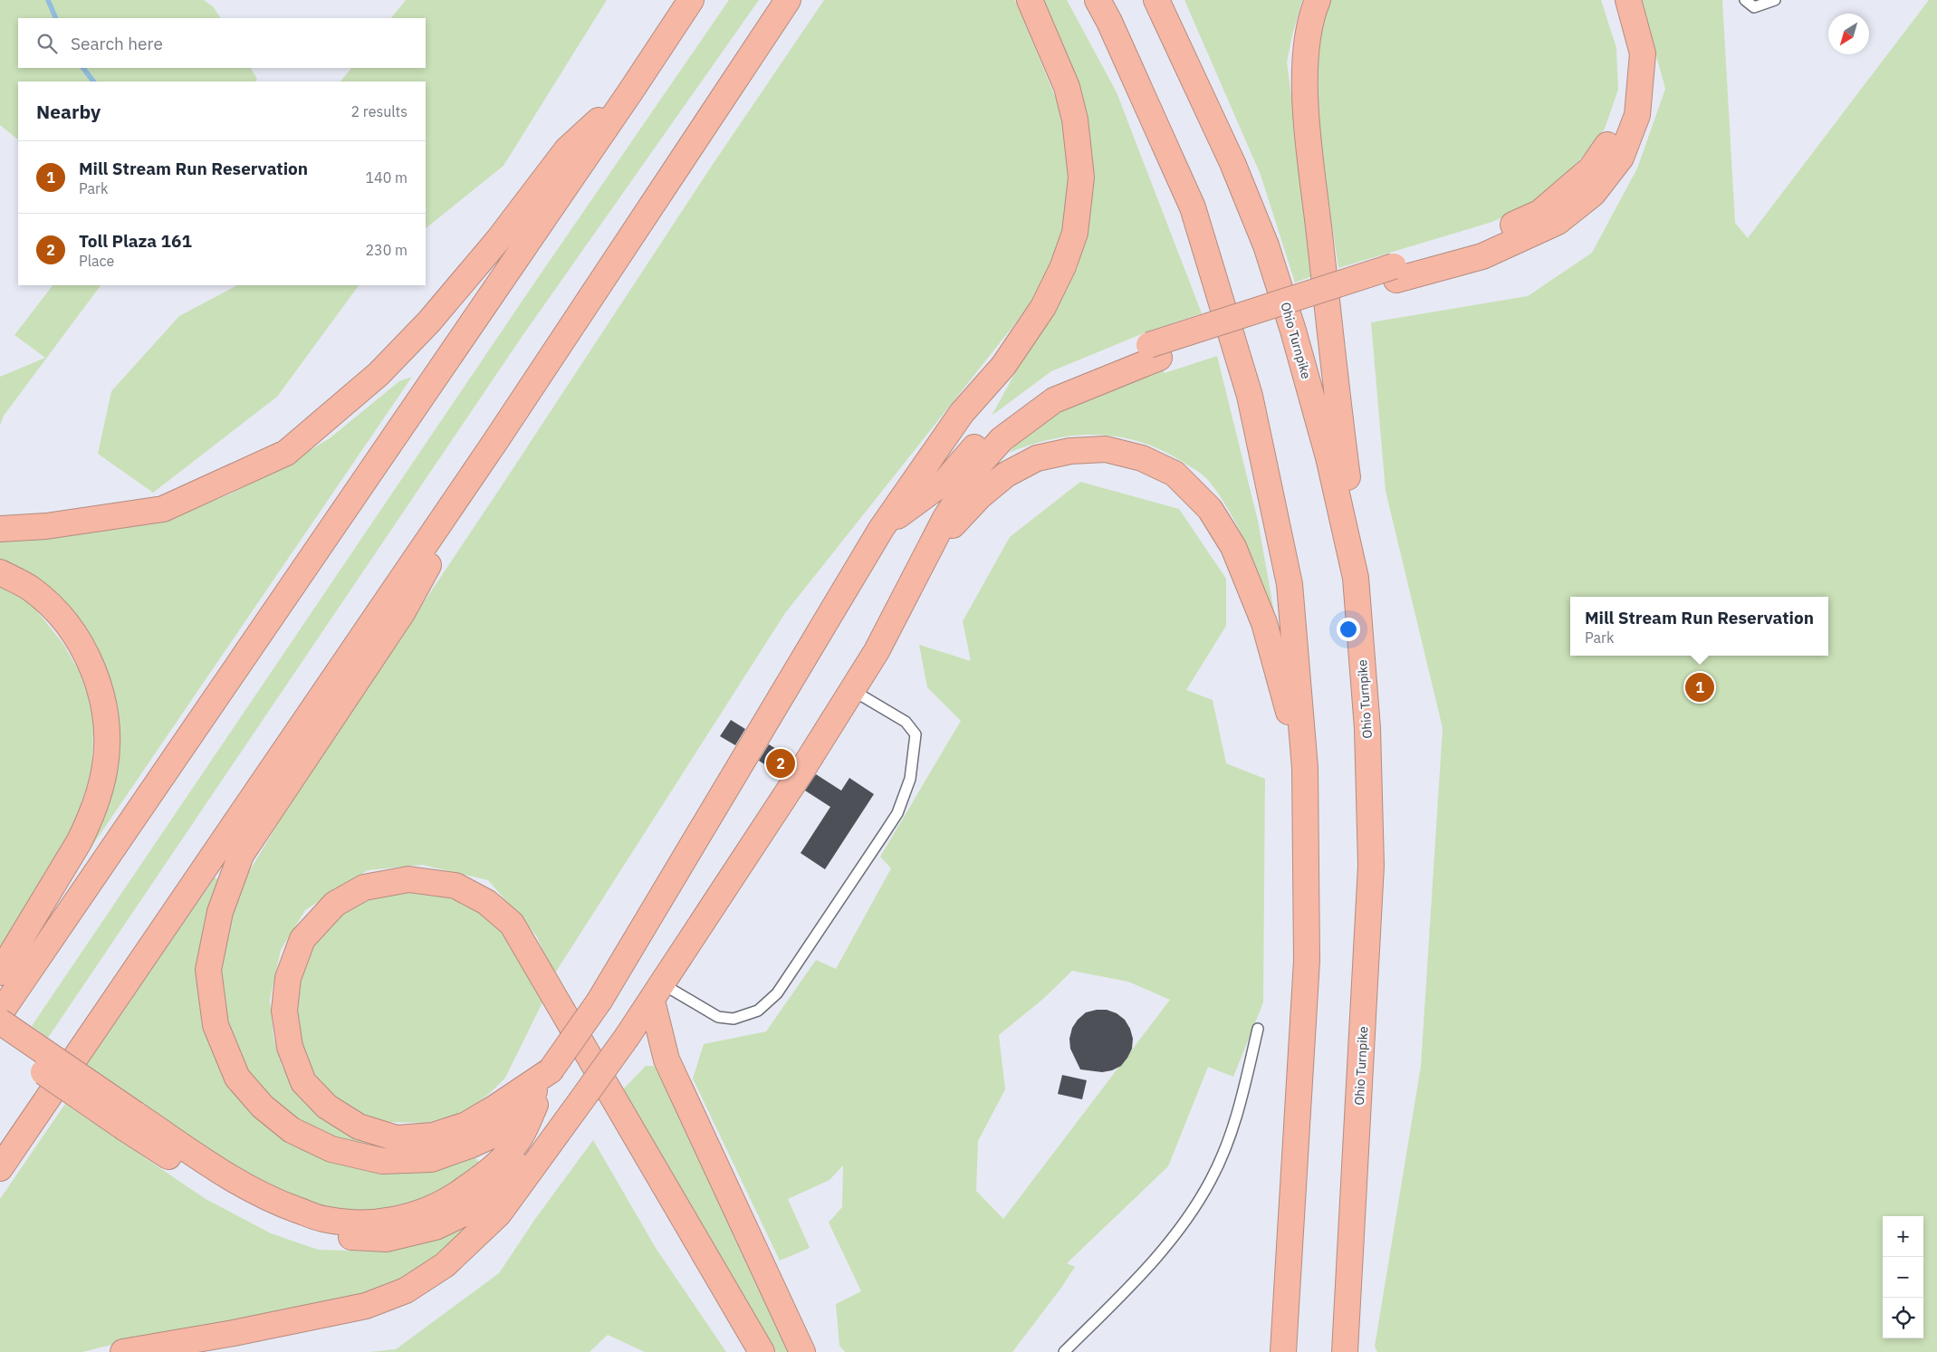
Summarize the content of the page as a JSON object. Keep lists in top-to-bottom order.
{
  "streets": {
    "highway": ["Ohio Turnpike"]
  },
  "north": "bottom left",
  "page": {
    "search": "Search here",
    "heading": ["Nearby", "2 results"],
    "list": [
      {
        "mark": "1",
        "name": "Mill Stream Run Reservation",
        "note": "Park",
        "value": "140 m"
      },
      {
        "mark": "2",
        "name": "Toll Plaza 161",
        "note": "Place",
        "value": "230 m"
      }
    ],
    "popup": ["Mill Stream Run Reservation", "Park"],
    "pins": ["1", "2"],
    "map_buttons": ["+", "−"]
  }
}
